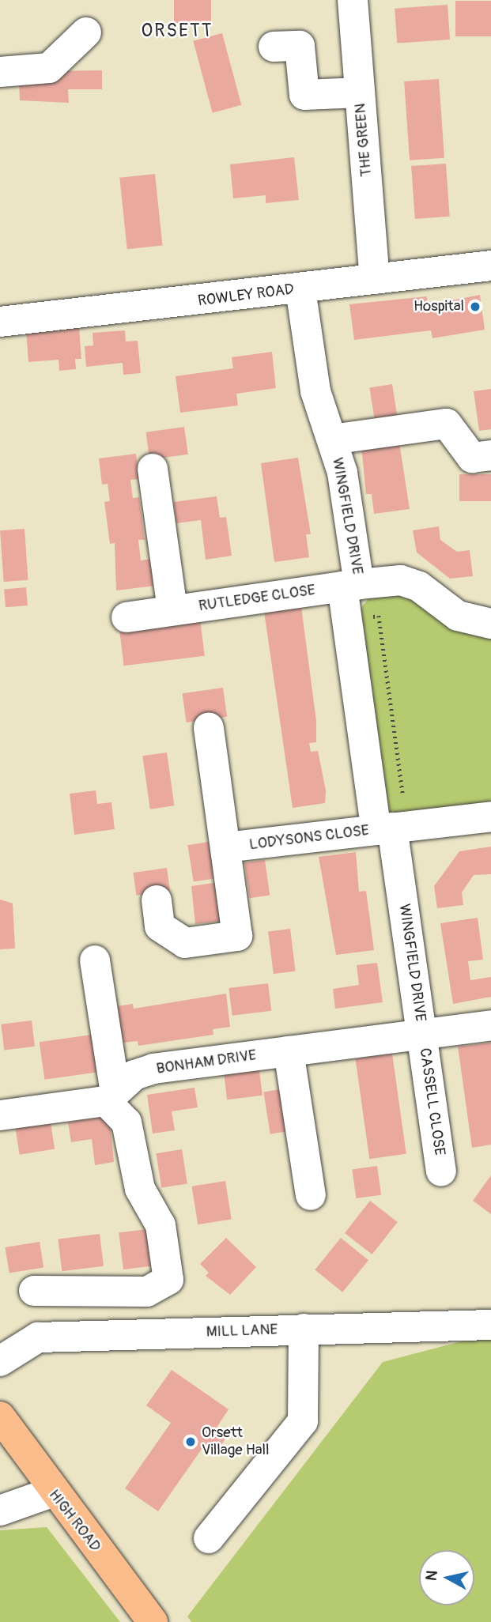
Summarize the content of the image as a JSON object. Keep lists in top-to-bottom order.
{
  "streets": {
    "main road": ["HIGH ROAD"],
    "street": [
      "THE GREEN",
      "ROWLEY ROAD",
      "WINGFIELD DRIVE",
      "RUTLEDGE CLOSE",
      "LODYSONS CLOSE",
      "BONHAM DRIVE",
      "CASSELL CLOSE",
      "MILL LANE"
    ]
  },
  "crossings": [
    ["THE GREEN", "ROWLEY ROAD"],
    ["ROWLEY ROAD", "WINGFIELD DRIVE"],
    ["WINGFIELD DRIVE", "RUTLEDGE CLOSE"],
    ["WINGFIELD DRIVE", "LODYSONS CLOSE"],
    ["WINGFIELD DRIVE", "BONHAM DRIVE"],
    ["WINGFIELD DRIVE", "CASSELL CLOSE"],
    ["BONHAM DRIVE", "CASSELL CLOSE"]
  ],
  "districts": ["ORSETT"],
  "places": ["Hospital", "Orsett Village Hall"],
  "north": "left"
}
